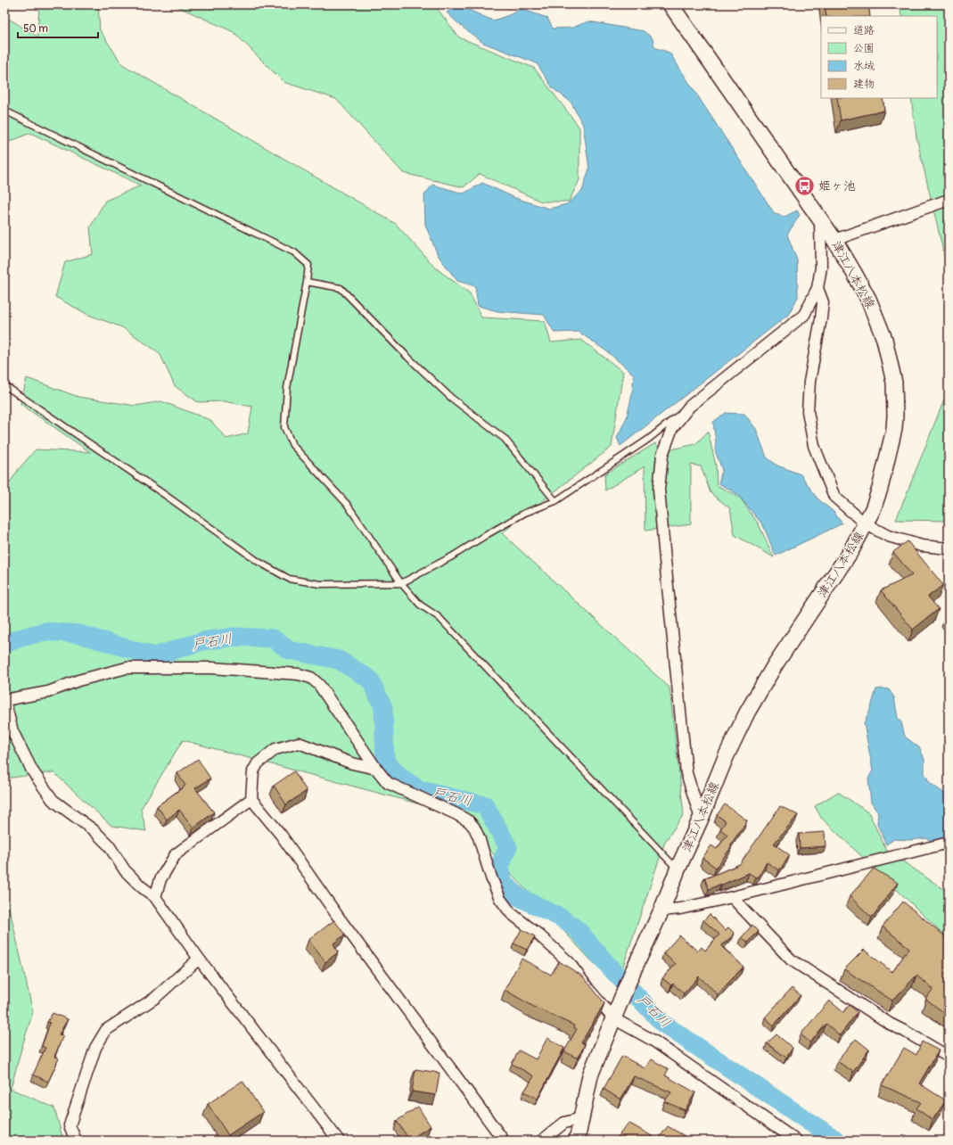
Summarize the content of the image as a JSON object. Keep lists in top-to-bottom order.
{
  "streets": {
    "main road": ["津江八本松線"]
  },
  "water": ["戸石川"],
  "places": {
    "bus stop": ["姫ヶ池"]
  },
  "legend": [
    "道路",
    "公園",
    "水域",
    "建物"
  ],
  "scale_bar": "50 m"
}
